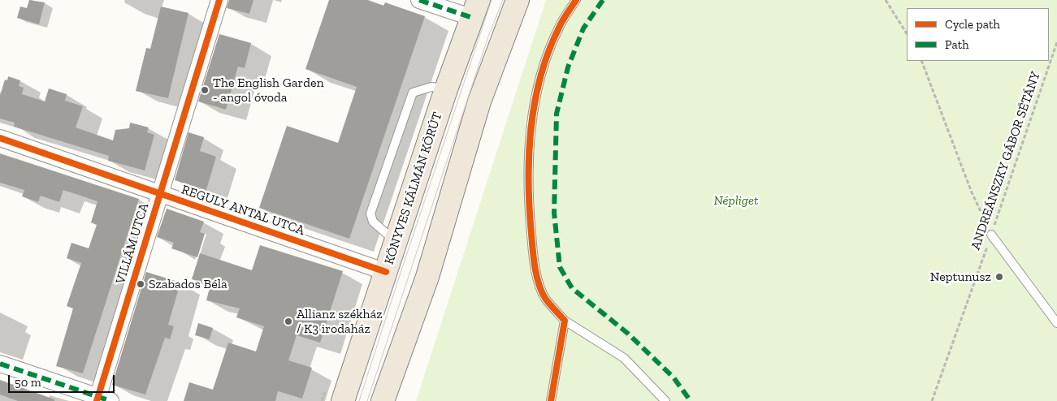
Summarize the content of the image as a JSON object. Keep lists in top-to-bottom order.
{
  "streets": {
    "main road": ["KÖNYVES KÁLMÁN KÖRÚT"],
    "street": ["REGULY ANTAL UTCA", "VILLÁM UTCA"],
    "path": ["ANDREÁNSZKY GÁBOR SÉTÁNY"]
  },
  "crossings": [
    ["KÖNYVES KÁLMÁN KÖRÚT", "REGULY ANTAL UTCA"],
    ["REGULY ANTAL UTCA", "VILLÁM UTCA"]
  ],
  "parks": ["Népliget"],
  "places": [
    "The English Garden - angol óvoda",
    "Neptunusz",
    "Szabados Béla",
    "Allianz székház / K3 irodaház"
  ],
  "legend": ["Cycle path", "Path"],
  "scale_bar": "50 m"
}
